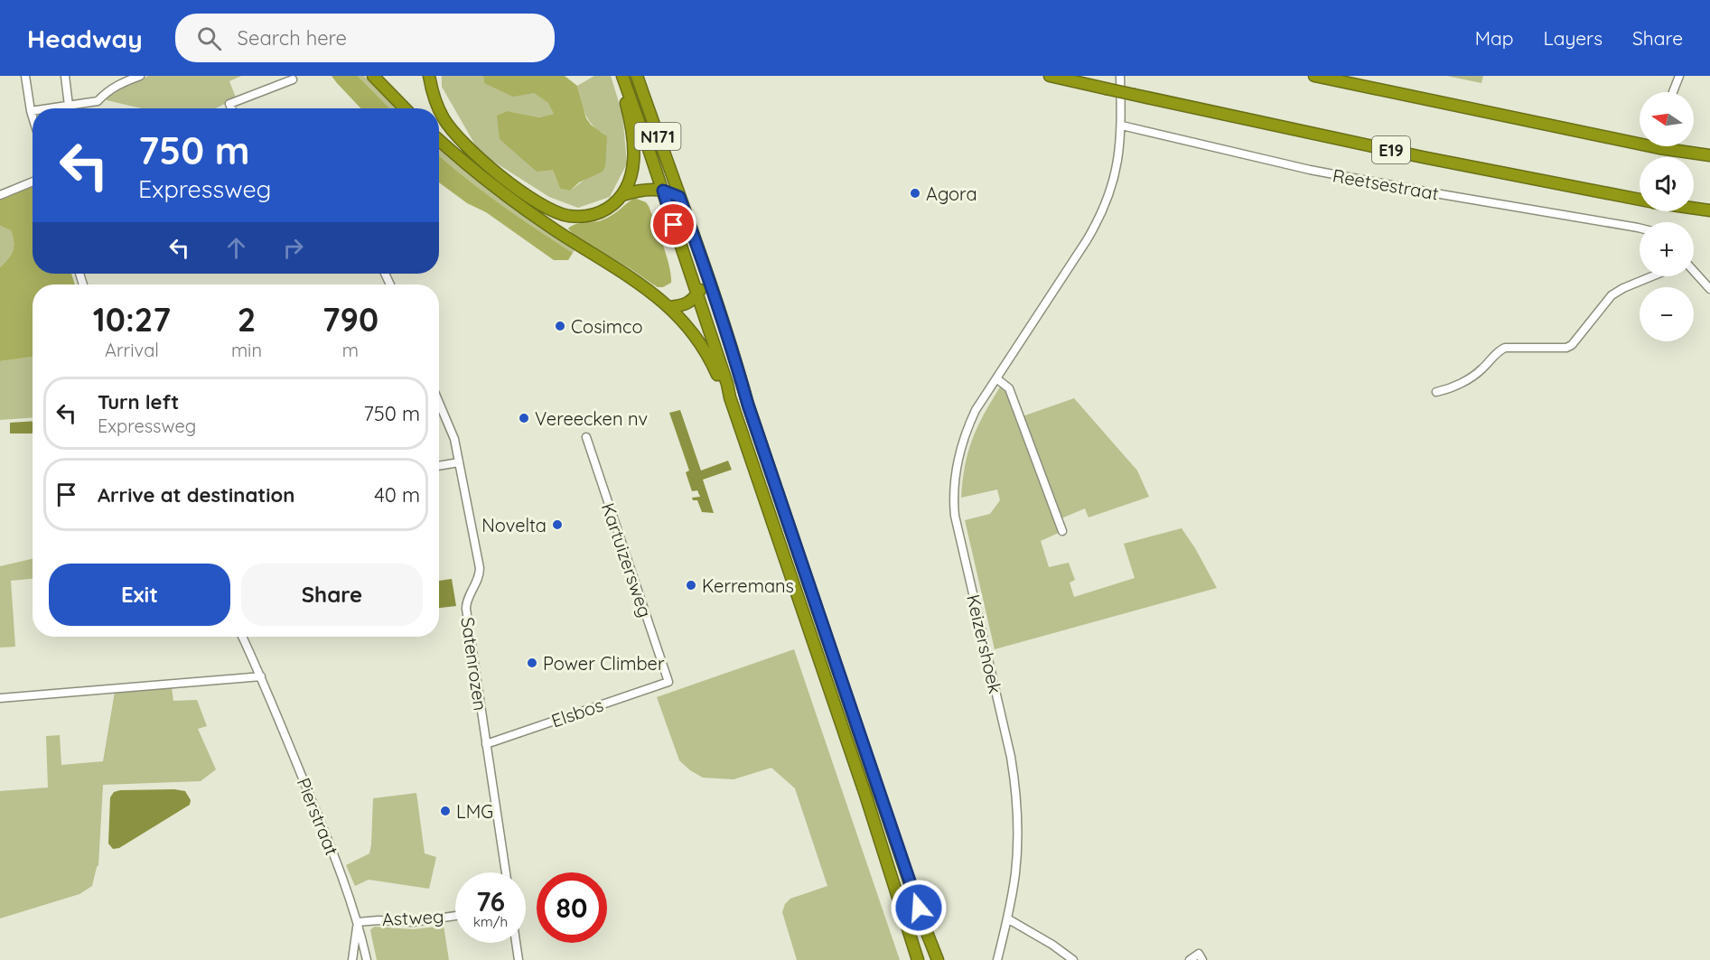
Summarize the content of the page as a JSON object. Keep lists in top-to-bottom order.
{
  "streets": {
    "highway": ["N171", "E19"],
    "street": [
      "Reetsestraat",
      "Kartuizersweg",
      "Keizershoek",
      "Satenrozen",
      "Elsbos",
      "Pierstraat",
      "Astweg"
    ]
  },
  "crossings": [
    ["Reetsestraat", "Keizershoek"],
    ["Kartuizersweg", "Elsbos"],
    ["Satenrozen", "Elsbos"],
    ["Pierstraat", "Astweg"]
  ],
  "places": [
    "Agora",
    "Cosimco",
    "Vereecken nv",
    "Novelta",
    "Kerremans",
    "Power Climber",
    "LMG"
  ],
  "north": "left",
  "page": {
    "header": "Headway",
    "search": "Search here",
    "nav": ["Map", "Layers", "Share"],
    "map_buttons": ["+", "−"],
    "turn": ["750 m", "Expressweg"],
    "eta": [
      "10:27",
      "Arrival",
      "2",
      "min",
      "790",
      "m"
    ],
    "list": [
      {
        "name": "Turn left",
        "note": "Expressweg",
        "value": "750 m"
      },
      {
        "name": "Arrive at destination",
        "value": "40 m"
      }
    ],
    "buttons": ["Exit", "Share"],
    "speed": "76 km/h",
    "limit": "80"
  }
}
